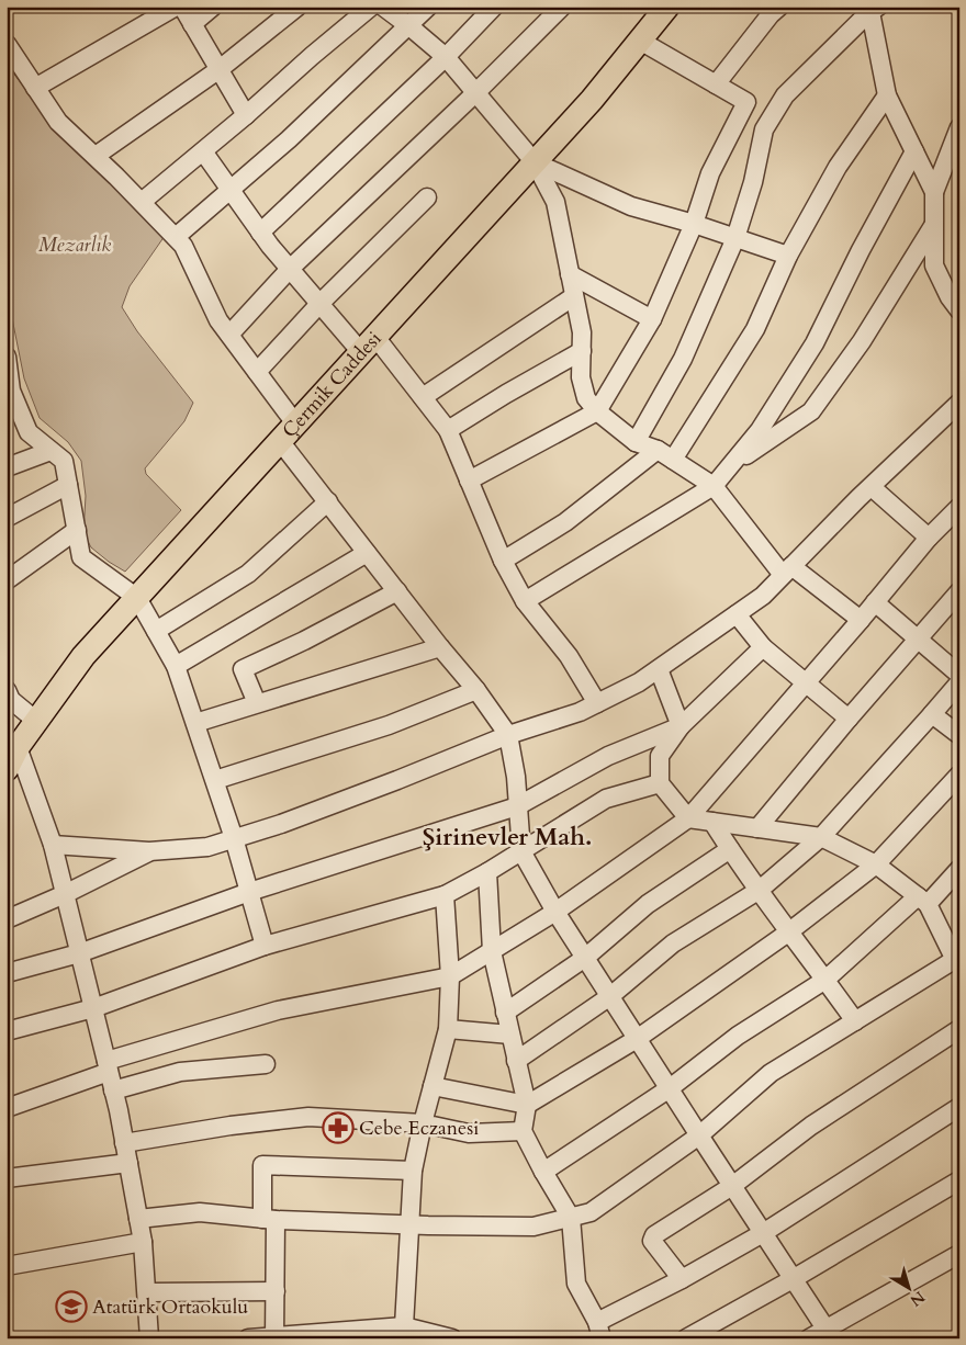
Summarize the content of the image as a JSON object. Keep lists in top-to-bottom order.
{
  "streets": {
    "main road": ["Çermik Caddesi"]
  },
  "districts": ["Şirinevler Mah."],
  "parks": ["Mezarlık"],
  "places": {
    "pharmacy": ["Cebe Eczanesi"],
    "school or university": ["Atatürk Ortaokulu"]
  },
  "north": "bottom right"
}
